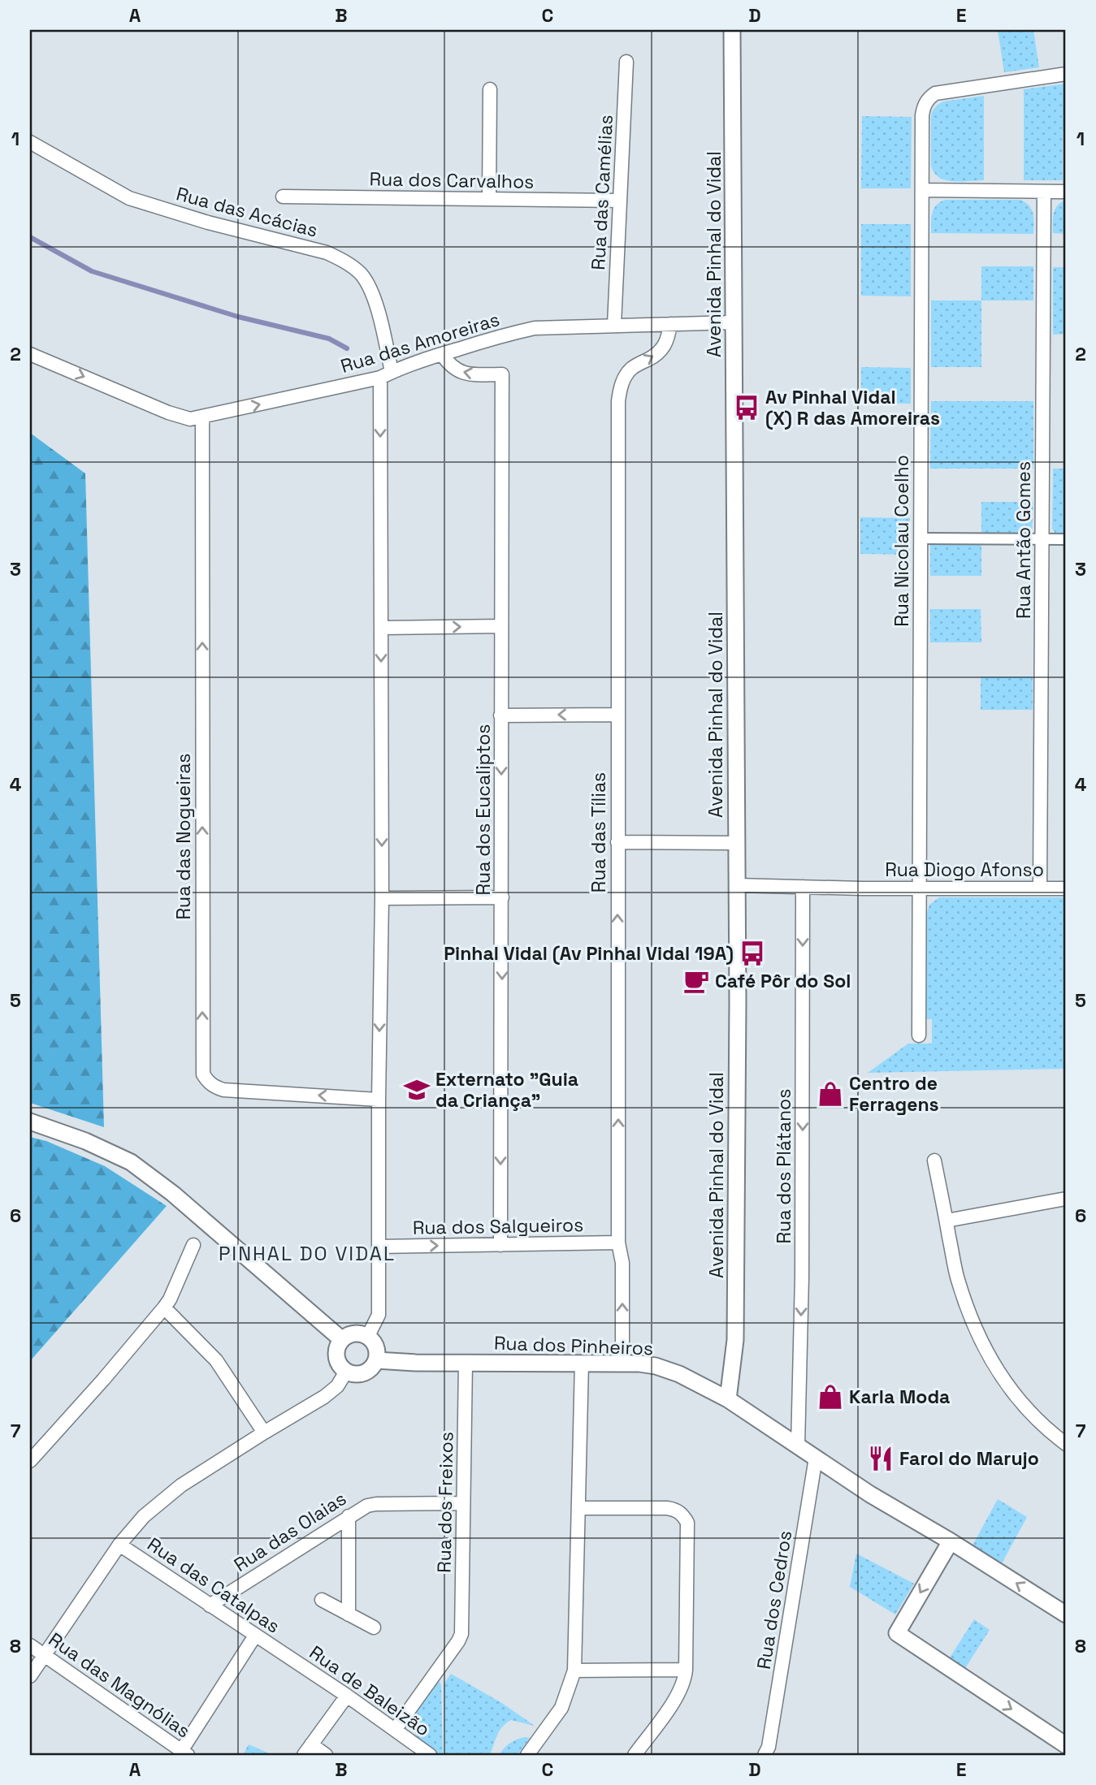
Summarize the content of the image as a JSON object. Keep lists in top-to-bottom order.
{
  "streets": {
    "street": [
      "Rua dos Carvalhos",
      "Rua das Camélias",
      "Rua das Acácias",
      "Avenida Pinhal do Vidal",
      "Rua das Amoreiras",
      "Rua Antão Gomes",
      "Rua Nicolau Coelho",
      "Rua dos Eucaliptos",
      "Rua das Tílias",
      "Rua das Nogueiras",
      "Rua Diogo Afonso",
      "Rua dos Plátanos",
      "Rua dos Salgueiros",
      "Rua dos Pinheiros",
      "Rua dos Freixos",
      "Rua das Olaias",
      "Rua das Catalpas",
      "Rua dos Cedros",
      "Rua das Magnólias",
      "Rua de Baleizão"
    ]
  },
  "crossings": [
    ["Rua dos Carvalhos", "Rua das Camélias"],
    ["Rua das Camélias", "Rua das Amoreiras"],
    ["Rua das Acácias", "Rua das Amoreiras"],
    ["Rua das Acácias", "Rua das Nogueiras"],
    ["Rua das Acácias", "Rua dos Salgueiros"],
    ["Rua das Acácias", "Rua dos Pinheiros"],
    ["Avenida Pinhal do Vidal", "Rua das Amoreiras"],
    ["Avenida Pinhal do Vidal", "Rua Diogo Afonso"],
    ["Avenida Pinhal do Vidal", "Rua dos Pinheiros"],
    ["Rua das Amoreiras", "Rua dos Eucaliptos"],
    ["Rua das Amoreiras", "Rua das Tílias"],
    ["Rua das Amoreiras", "Rua das Nogueiras"],
    ["Rua Antão Gomes", "Rua Diogo Afonso"],
    ["Rua Nicolau Coelho", "Rua Diogo Afonso"],
    ["Rua dos Eucaliptos", "Rua dos Salgueiros"],
    ["Rua das Tílias", "Rua dos Salgueiros"],
    ["Rua das Tílias", "Rua dos Pinheiros"],
    ["Rua Diogo Afonso", "Rua dos Plátanos"],
    ["Rua dos Plátanos", "Rua dos Pinheiros"],
    ["Rua dos Pinheiros", "Rua dos Freixos"],
    ["Rua dos Pinheiros", "Rua dos Cedros"],
    ["Rua dos Freixos", "Rua das Olaias"],
    ["Rua dos Freixos", "Rua de Baleizão"],
    ["Rua das Olaias", "Rua das Catalpas"],
    ["Rua das Catalpas", "Rua de Baleizão"]
  ],
  "one_way": [
    "Rua das Acácias",
    "Rua das Amoreiras",
    "Rua das Tílias",
    "Rua das Nogueiras",
    "Rua dos Plátanos",
    "Rua dos Salgueiros"
  ],
  "districts": ["PINHAL DO VIDAL"],
  "places": {
    "bus stop": ["Av Pinhal Vidal (X) R das Amoreiras", "Pinhal Vidal (Av Pinhal Vidal 19A)"],
    "cafe": ["Café Pôr do Sol"],
    "school or university": ["Externato \"Guia da Criança\""],
    "shop": ["Centro de Ferragens", "Karla Moda"],
    "restaurant": ["Farol do Marujo"]
  },
  "grid": {
    "columns": [
      "A",
      "B",
      "C",
      "D",
      "E"
    ],
    "rows": [
      "1",
      "2",
      "3",
      "4",
      "5",
      "6",
      "7",
      "8"
    ]
  }
}
